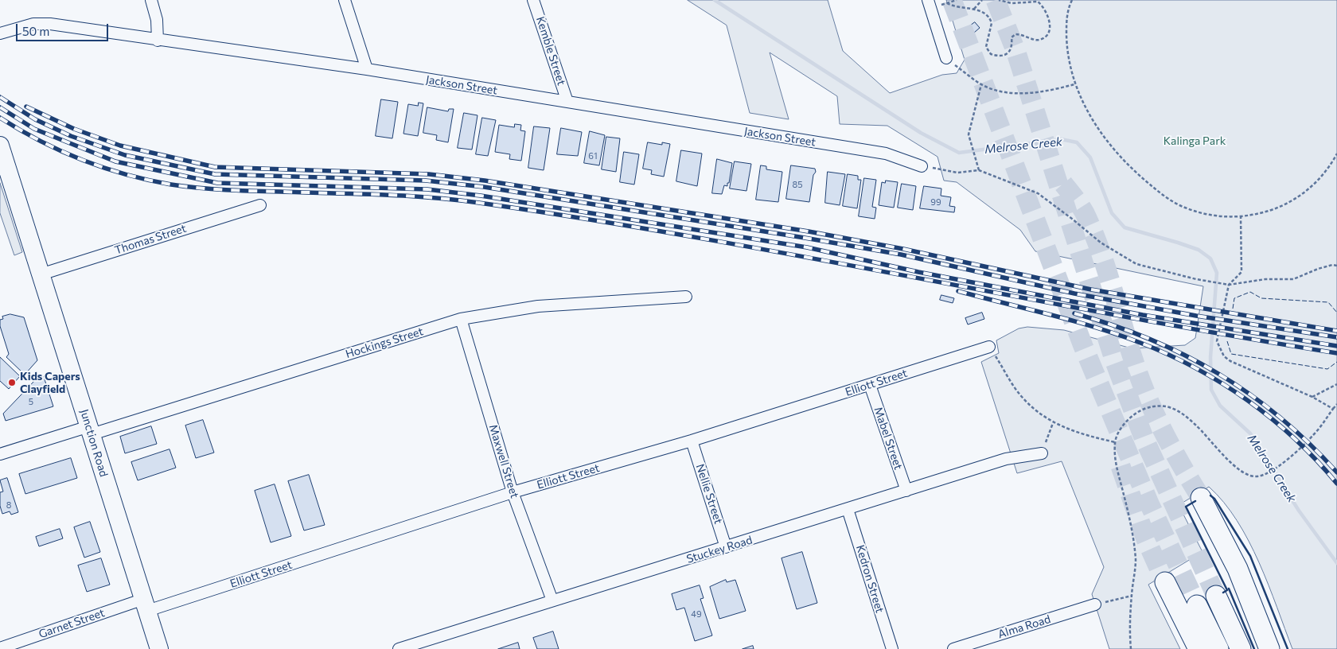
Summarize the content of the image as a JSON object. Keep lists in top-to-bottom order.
{
  "streets": {
    "main road": ["Junction Road"],
    "street": [
      "Kemble Street",
      "Jackson Street",
      "Thomas Street",
      "Hockings Street",
      "Elliott Street",
      "Mabel Street",
      "Maxwell Street",
      "Nellie Street",
      "Stuckey Road",
      "Kedron Street",
      "Garnet Street",
      "Alma Road"
    ]
  },
  "crossings": [
    ["Kemble Street", "Jackson Street"],
    ["Thomas Street", "Junction Road"],
    ["Hockings Street", "Junction Road"],
    ["Hockings Street", "Maxwell Street"],
    ["Elliott Street", "Mabel Street"],
    ["Elliott Street", "Junction Road"],
    ["Elliott Street", "Maxwell Street"],
    ["Elliott Street", "Nellie Street"],
    ["Elliott Street", "Garnet Street"],
    ["Mabel Street", "Stuckey Road"],
    ["Junction Road", "Garnet Street"],
    ["Maxwell Street", "Stuckey Road"],
    ["Nellie Street", "Stuckey Road"],
    ["Stuckey Road", "Kedron Street"]
  ],
  "water": ["Melrose Creek"],
  "parks": ["Kalinga Park"],
  "places": ["Kids Capers Clayfield"],
  "house_numbers": [
    "61",
    "85",
    "99",
    "5",
    "8",
    "49"
  ],
  "scale_bar": "50 m"
}
